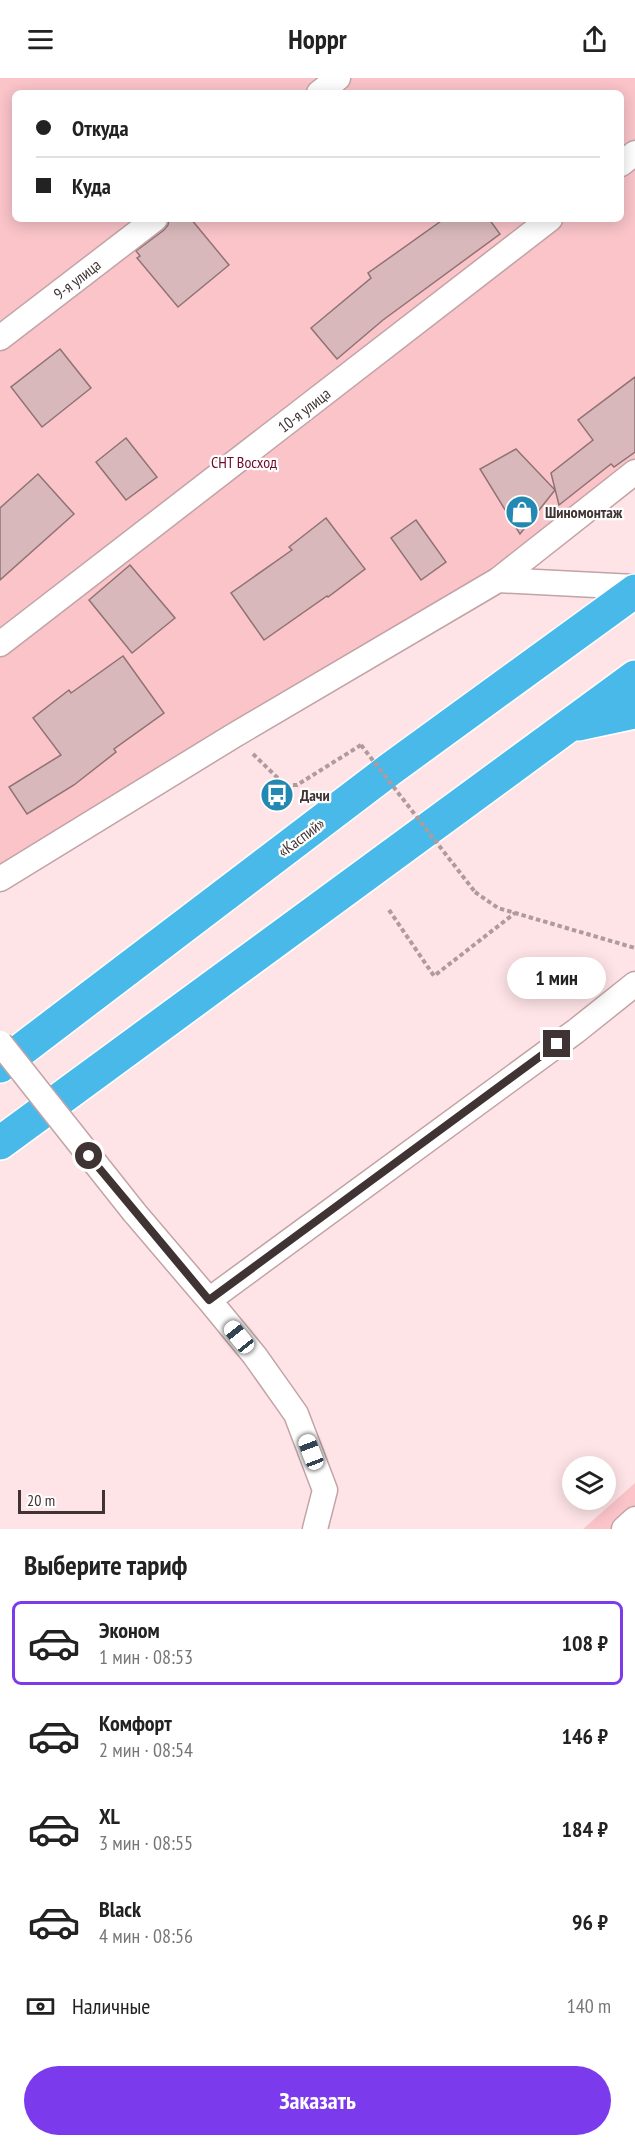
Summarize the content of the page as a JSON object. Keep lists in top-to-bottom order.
{
  "streets": {
    "highway": ["«Каспий»"],
    "street": ["9-я улица", "10-я улица"]
  },
  "parks": ["СНТ Восход"],
  "places": {
    "shop": ["Шиномонтаж"],
    "bus stop": ["Дачи"]
  },
  "scale_bar": "20 m",
  "page": {
    "header": "Hoppr",
    "banner": ["Откуда", "Куда"],
    "bubble": "1 мин",
    "scale": "20 m",
    "heading": "Выберите тариф",
    "list": [
      {
        "name": "Эконом",
        "note": "1 мин · 08:53",
        "value": "108 ₽"
      },
      {
        "name": "Комфорт",
        "note": "2 мин · 08:54",
        "value": "146 ₽"
      },
      {
        "name": "XL",
        "note": "3 мин · 08:55",
        "value": "184 ₽"
      },
      {
        "name": "Black",
        "note": "4 мин · 08:56",
        "value": "96 ₽"
      }
    ],
    "pay": ["Наличные", "140 m"],
    "buttons": "Заказать"
  }
}
